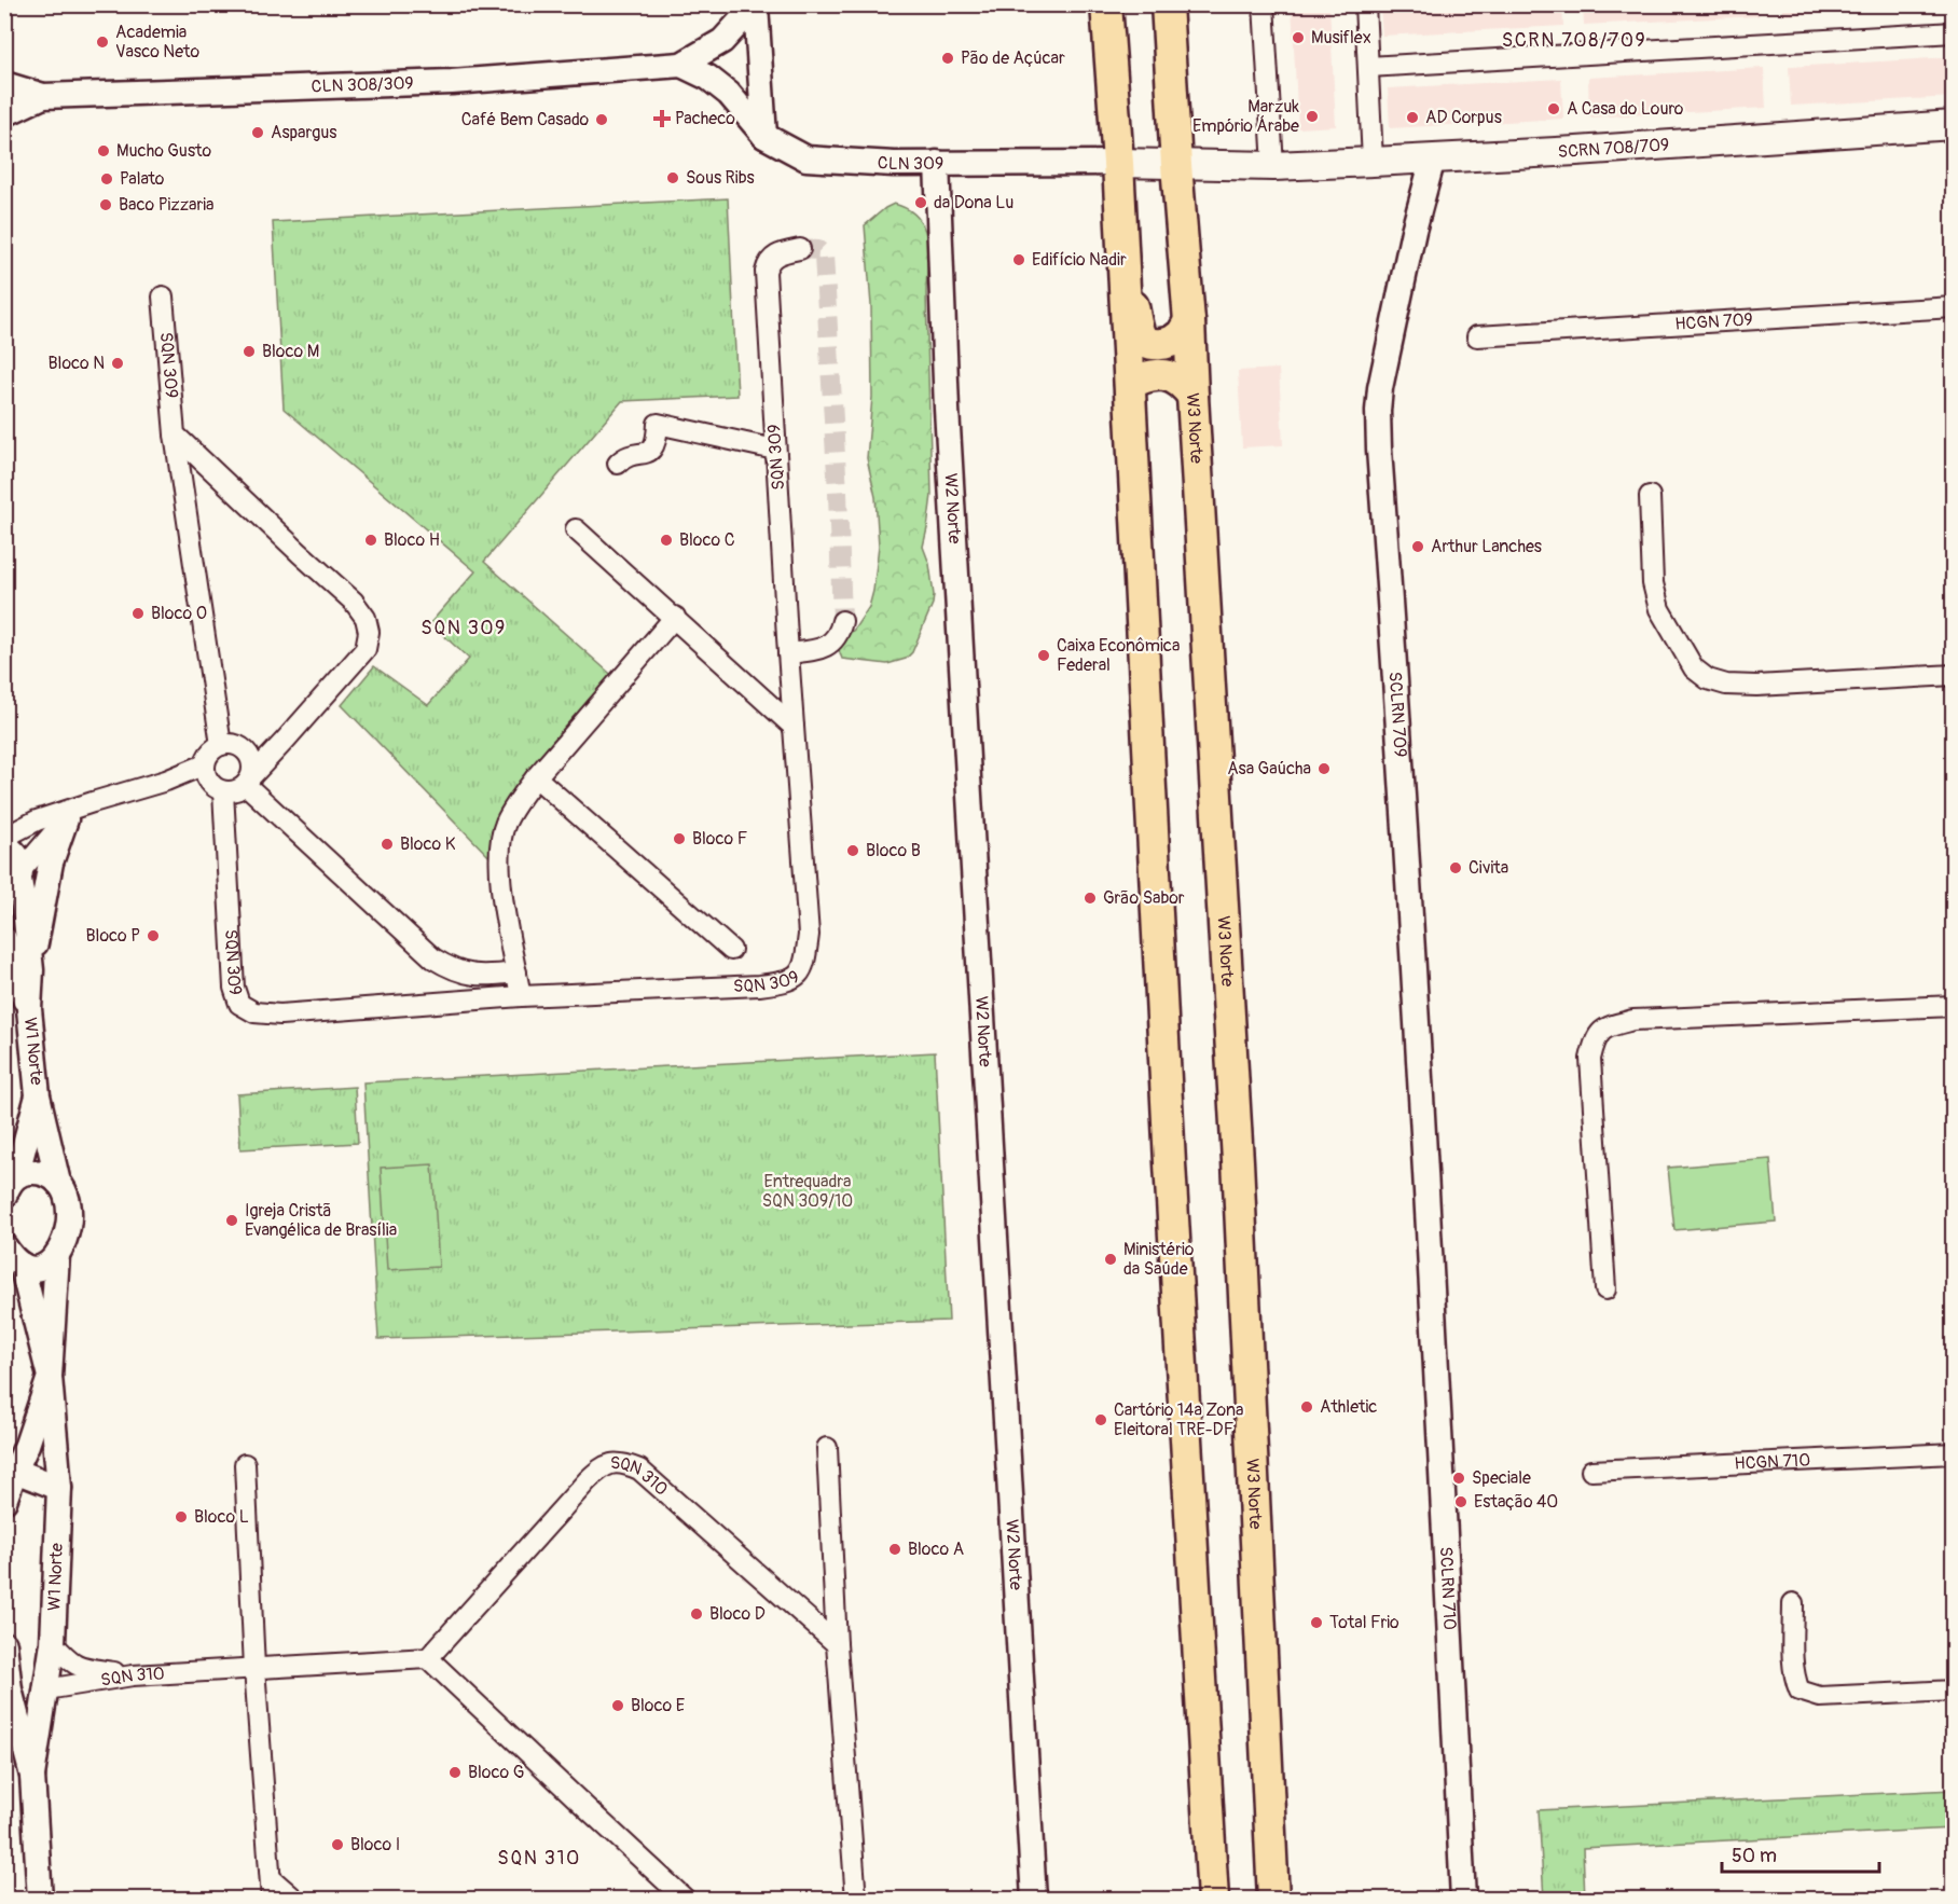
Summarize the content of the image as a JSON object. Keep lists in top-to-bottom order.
{
  "streets": {
    "main road": ["SCRN 708/709", "CLN 309", "W3 Norte"],
    "street": [
      "CLN 308/309",
      "HCGN 709",
      "SQN 309",
      "W2 Norte",
      "SCLRN 709",
      "W1 Norte",
      "HCGN 710",
      "SQN 310",
      "SCLRN 710"
    ]
  },
  "crossings": [
    ["CLN 308/309", "CLN 309"],
    ["SCRN 708/709", "CLN 309"],
    ["SCRN 708/709", "W3 Norte"],
    ["SCRN 708/709", "SCLRN 709"],
    ["CLN 309", "W3 Norte"],
    ["CLN 309", "W2 Norte"],
    ["SCLRN 709", "SCLRN 710"],
    ["W1 Norte", "SQN 310"]
  ],
  "districts": ["SCRN 708/709", "SQN 309", "SQN 310"],
  "parks": ["Entrequadra SQN 309/10"],
  "places": {
    "other": [
      "Musiflex",
      "Academia Vasco Neto",
      "Pão de Açúcar",
      "A Casa do Louro",
      "Marzuk Empório Árabe",
      "AD Corpus",
      "Café Bem Casado",
      "Aspargus",
      "Mucho Gusto",
      "Sous Ribs",
      "Palato",
      "da Dona Lu",
      "Baco Pizzaria",
      "Edifício Nadir",
      "Bloco M",
      "Bloco N",
      "Bloco H",
      "Bloco C",
      "Arthur Lanches",
      "Bloco O",
      "Caixa Econômica Federal",
      "Asa Gaúcha",
      "Bloco F",
      "Bloco K",
      "Bloco B",
      "Civita",
      "Grão Sabor",
      "Bloco P",
      "Igreja Cristã Evangélica de Brasília",
      "Ministério da Saúde",
      "Athletic",
      "Cartório 14ª Zona Eleitoral TRE-DF",
      "Speciale",
      "Estação 40",
      "Bloco L",
      "Bloco A",
      "Bloco D",
      "Total Frio",
      "Bloco E",
      "Bloco G",
      "Bloco I"
    ],
    "health": ["Pacheco"]
  },
  "scale_bar": "50 m"
}
